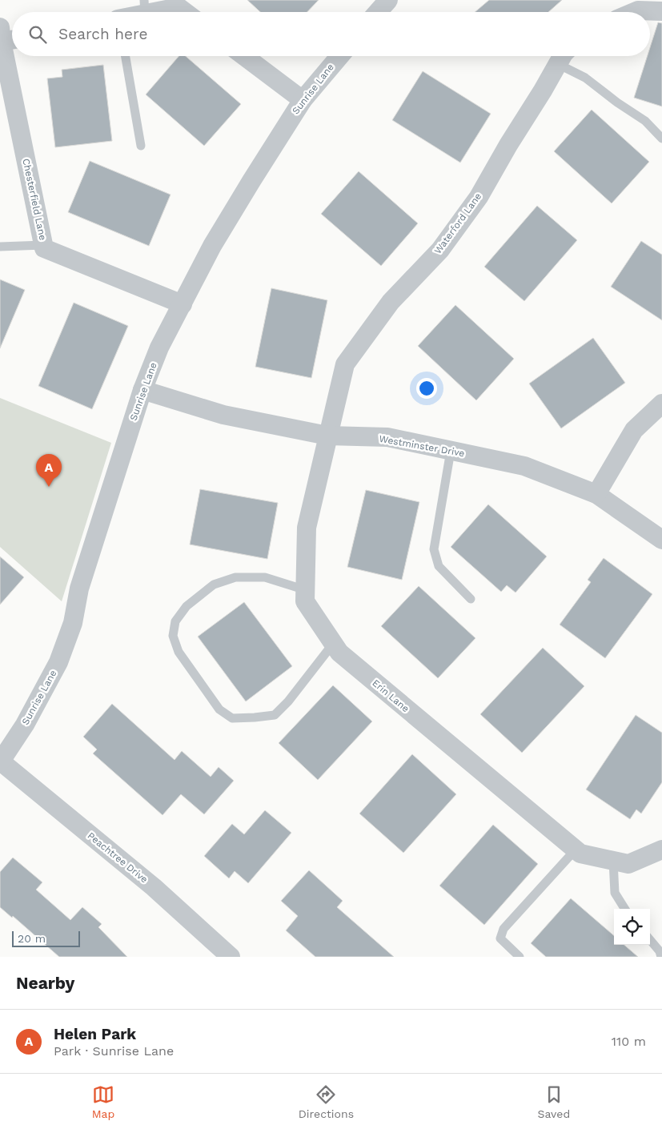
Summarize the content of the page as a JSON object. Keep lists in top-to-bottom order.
{
  "streets": {
    "street": [
      "Sunrise Lane",
      "Chesterfield Lane",
      "Waterford Lane",
      "Westminster Drive",
      "Erin Lane",
      "Peachtree Drive"
    ]
  },
  "crossings": [
    ["Sunrise Lane", "Chesterfield Lane"],
    ["Sunrise Lane", "Westminster Drive"],
    ["Sunrise Lane", "Peachtree Drive"],
    ["Waterford Lane", "Westminster Drive"],
    ["Waterford Lane", "Erin Lane"],
    ["Westminster Drive", "Erin Lane"]
  ],
  "scale_bar": "20 m",
  "page": {
    "search": "Search here",
    "pins": "A",
    "scale": "20 m",
    "heading": "Nearby",
    "list": [
      {
        "mark": "A",
        "name": "Helen Park",
        "note": "Park · Sunrise Lane",
        "value": "110 m"
      }
    ],
    "nav": ["Map", "Directions", "Saved"]
  }
}
